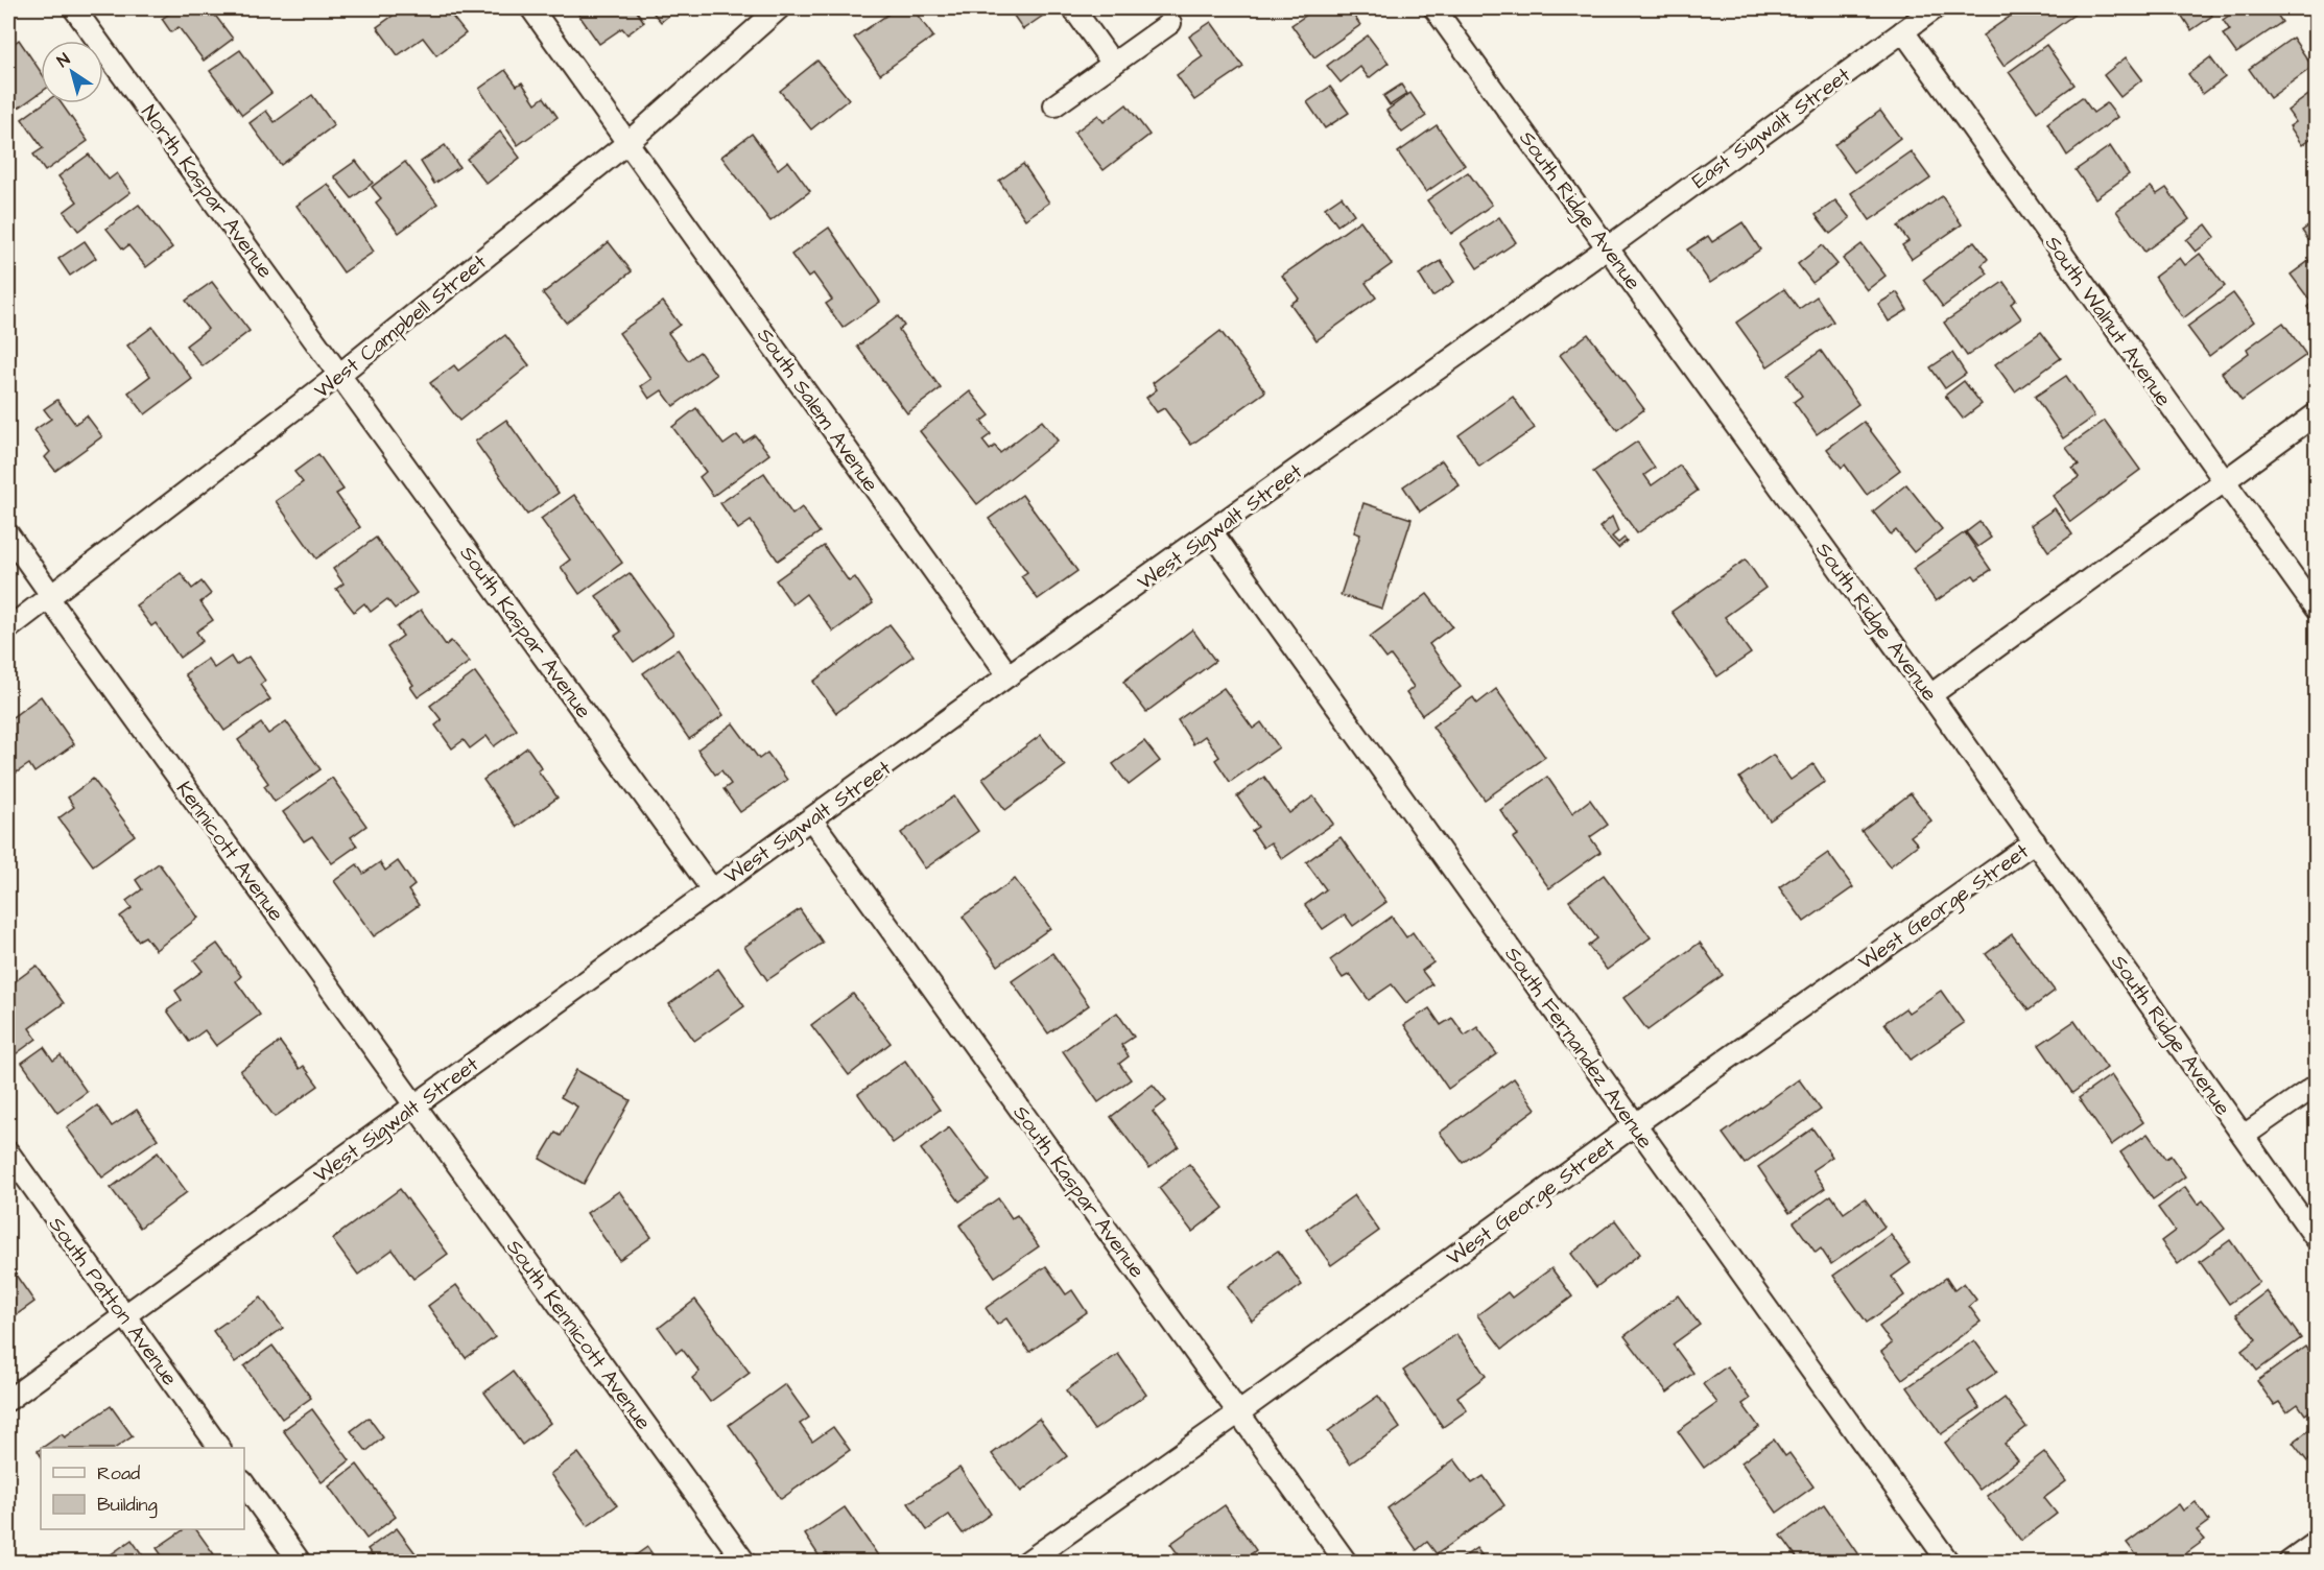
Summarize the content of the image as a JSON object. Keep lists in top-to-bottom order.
{
  "streets": {
    "street": [
      "East Sigwalt Street",
      "North Kaspar Avenue",
      "South Ridge Avenue",
      "South Walnut Avenue",
      "West Campbell Street",
      "South Salem Avenue",
      "West Sigwalt Street",
      "South Kaspar Avenue",
      "Kennicott Avenue",
      "West George Street",
      "South Fernandez Avenue",
      "South Patton Avenue",
      "South Kennicott Avenue"
    ]
  },
  "crossings": [
    ["East Sigwalt Street", "South Ridge Avenue"],
    ["East Sigwalt Street", "South Walnut Avenue"],
    ["East Sigwalt Street", "West Sigwalt Street"],
    ["North Kaspar Avenue", "West Campbell Street"],
    ["North Kaspar Avenue", "South Kaspar Avenue"],
    ["South Ridge Avenue", "West Sigwalt Street"],
    ["South Ridge Avenue", "West George Street"],
    ["West Campbell Street", "South Salem Avenue"],
    ["West Campbell Street", "South Kaspar Avenue"],
    ["West Campbell Street", "Kennicott Avenue"],
    ["South Salem Avenue", "West Sigwalt Street"],
    ["West Sigwalt Street", "South Kaspar Avenue"],
    ["West Sigwalt Street", "Kennicott Avenue"],
    ["West Sigwalt Street", "South Fernandez Avenue"],
    ["West Sigwalt Street", "South Patton Avenue"],
    ["West Sigwalt Street", "South Kennicott Avenue"],
    ["South Kaspar Avenue", "West George Street"],
    ["Kennicott Avenue", "South Kennicott Avenue"],
    ["West George Street", "South Fernandez Avenue"]
  ],
  "legend": ["Road", "Building"],
  "north": "top left"
}
